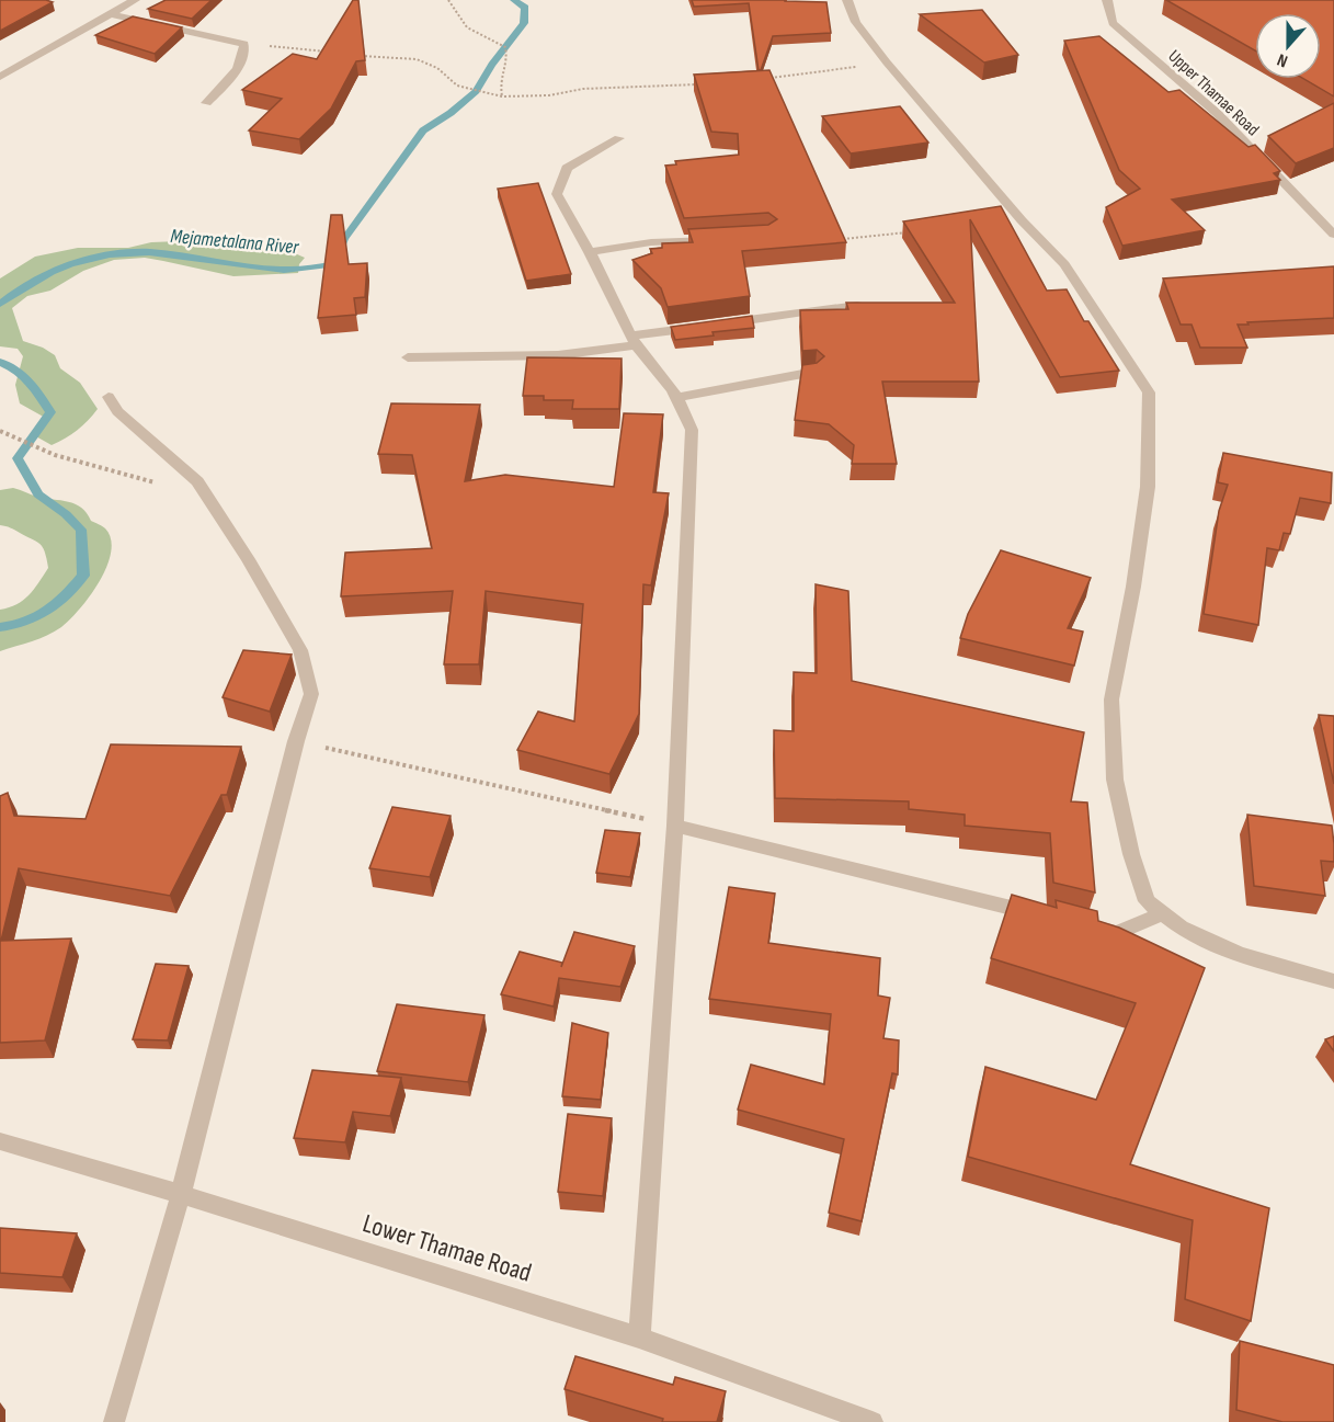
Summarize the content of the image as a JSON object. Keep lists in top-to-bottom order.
{
  "streets": {
    "street": ["Upper Thamae Road", "Lower Thamae Road"]
  },
  "water": ["Mejametalana River"],
  "north": "bottom"
}
